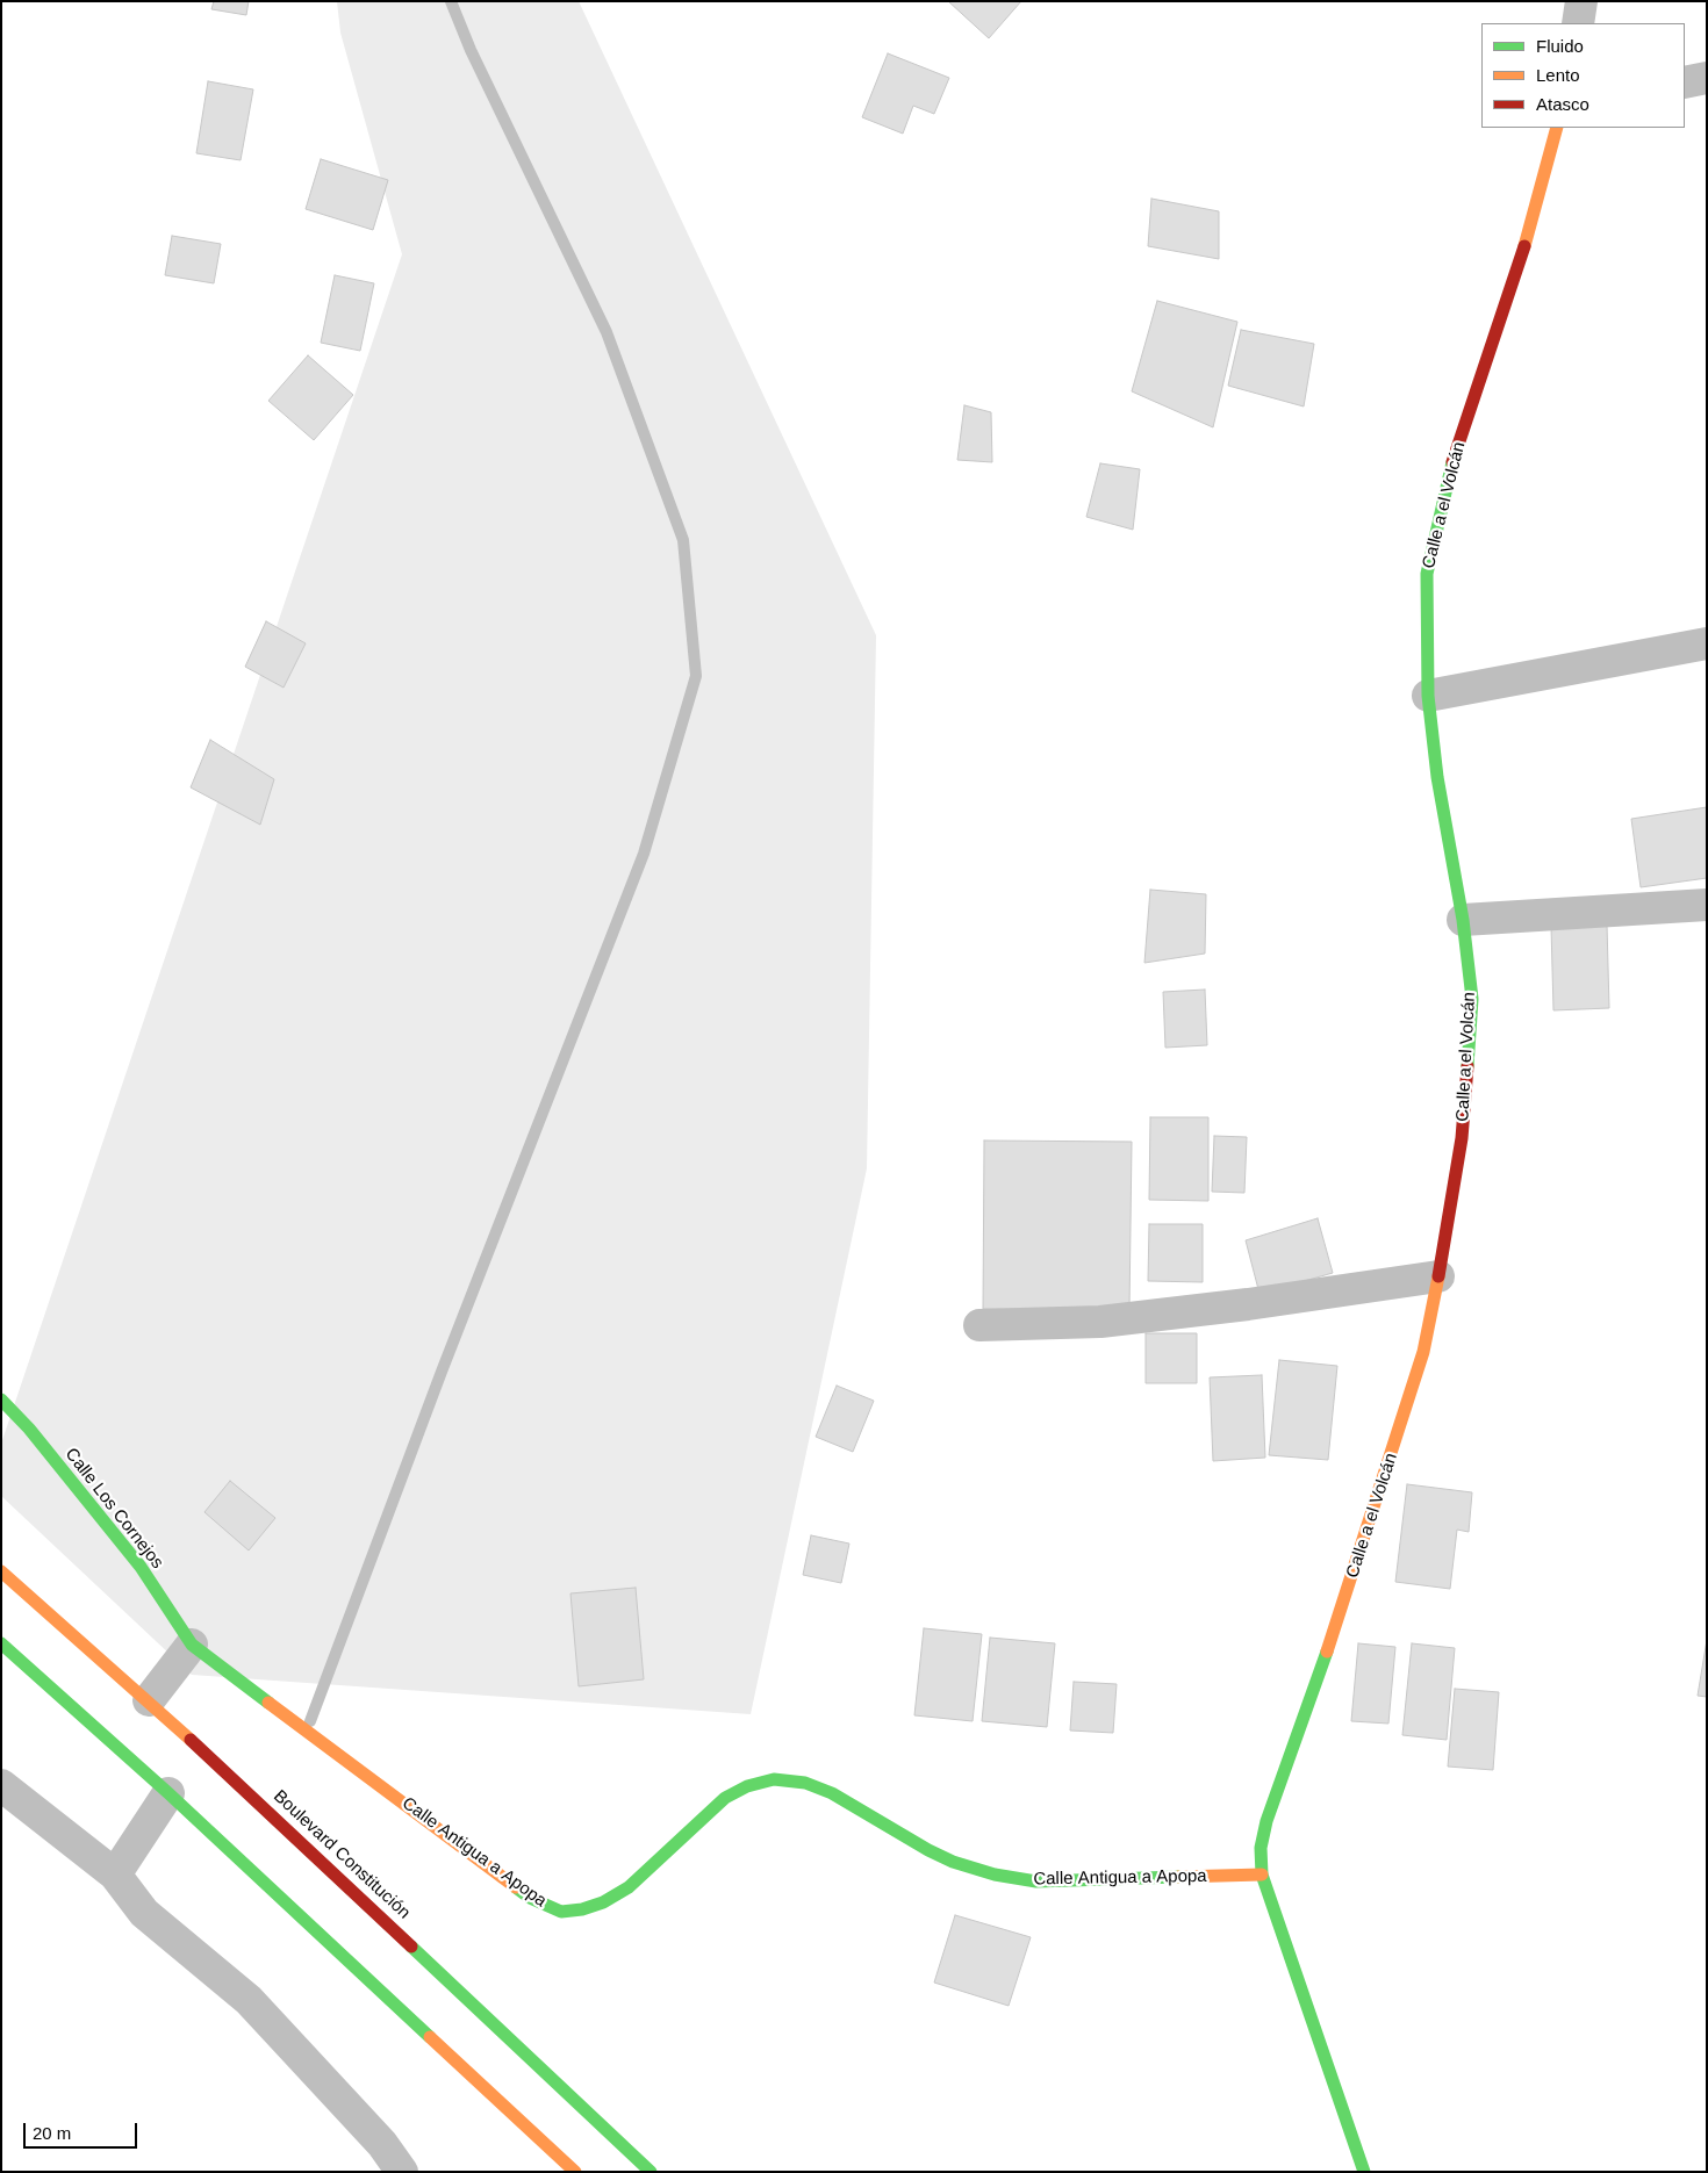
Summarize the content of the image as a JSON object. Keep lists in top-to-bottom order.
{
  "streets": {
    "main road": [
      "Calle a el Volcán",
      "Calle Los Cornejos",
      "Calle Antigua a Apopa",
      "Boulevard Constitución"
    ]
  },
  "crossings": [
    ["Calle a el Volcán", "Calle Antigua a Apopa"],
    ["Calle Los Cornejos", "Calle Antigua a Apopa"]
  ],
  "legend": ["Fluido", "Lento", "Atasco"],
  "scale_bar": "20 m"
}
